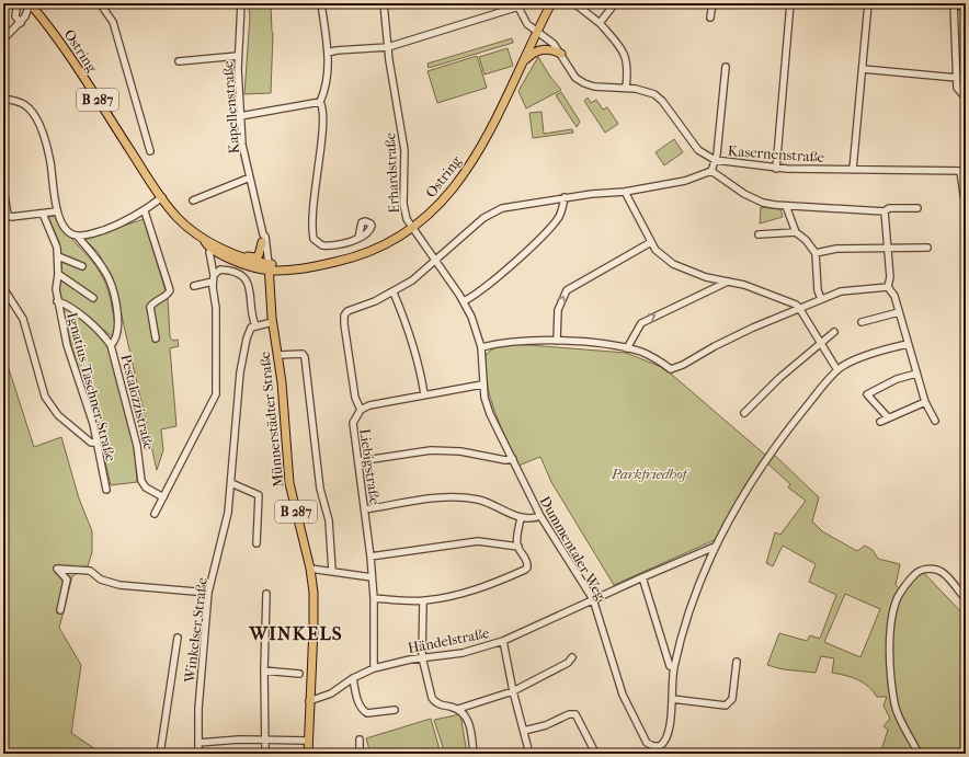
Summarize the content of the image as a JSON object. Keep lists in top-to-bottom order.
{
  "streets": {
    "main road": ["Ostring", "B 287", "Münnerstädter Straße"],
    "street": [
      "Kapellenstraße",
      "Kasernenstraße",
      "Erhardstraße",
      "Ignatius-Taschner-Straße",
      "Pestalozzistraße",
      "Liebigstraße",
      "Dummentaler Weg",
      "Winkelser Straße",
      "Händelstraße"
    ]
  },
  "crossings": [
    ["Ostring", "Kapellenstraße"],
    ["Ostring", "Kasernenstraße"],
    ["Ostring", "Erhardstraße"],
    ["Ostring", "Münnerstädter Straße"],
    ["Kapellenstraße", "Münnerstädter Straße"],
    ["Erhardstraße", "Dummentaler Weg"],
    ["Münnerstädter Straße", "Händelstraße"],
    ["Liebigstraße", "Händelstraße"],
    ["Dummentaler Weg", "Händelstraße"]
  ],
  "districts": ["WINKELS"],
  "parks": ["Parkfriedhof"]
}
